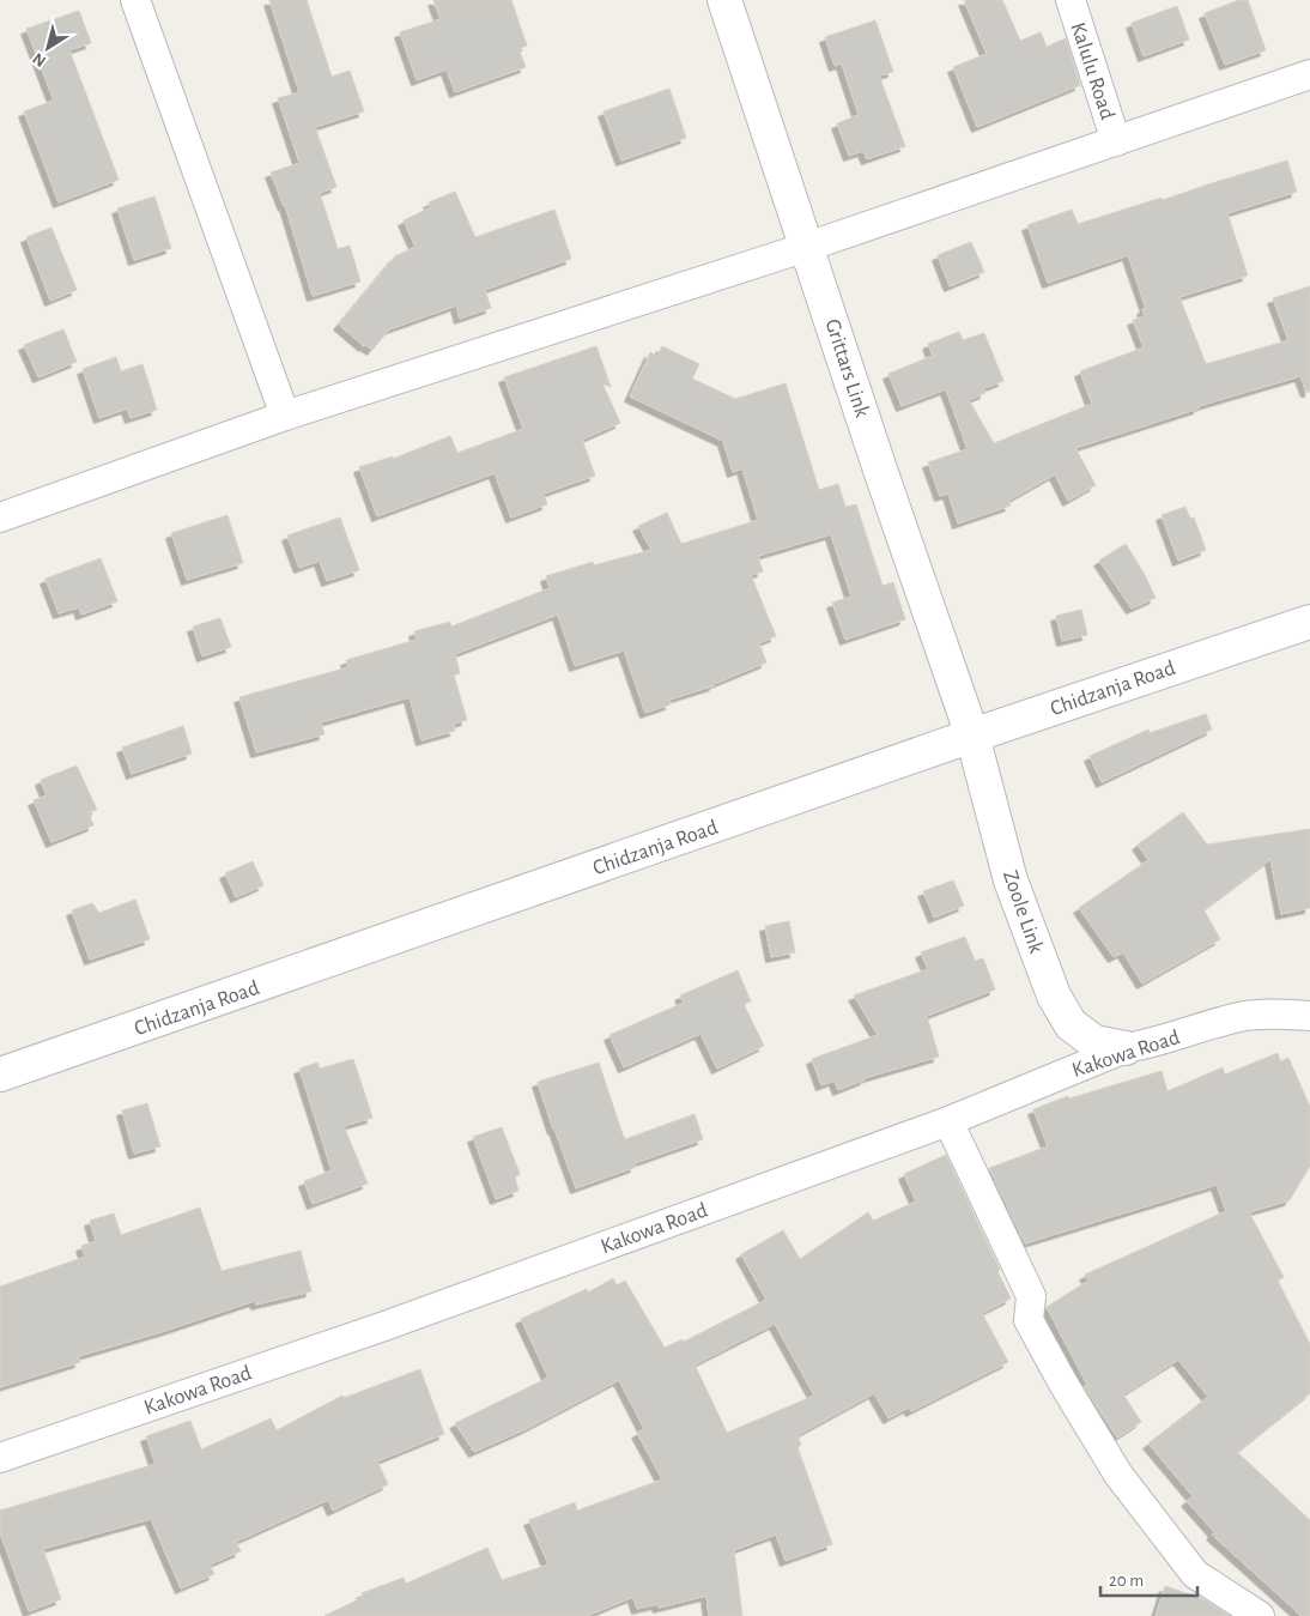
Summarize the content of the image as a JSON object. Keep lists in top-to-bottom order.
{
  "streets": {
    "street": [
      "Kalulu Road",
      "Grittars Link",
      "Chidzanja Road",
      "Zoole Link",
      "Kakowa Road"
    ]
  },
  "crossings": [
    ["Grittars Link", "Chidzanja Road"],
    ["Grittars Link", "Zoole Link"],
    ["Chidzanja Road", "Zoole Link"],
    ["Zoole Link", "Kakowa Road"]
  ],
  "scale_bar": "20 m",
  "north": "bottom left"
}
